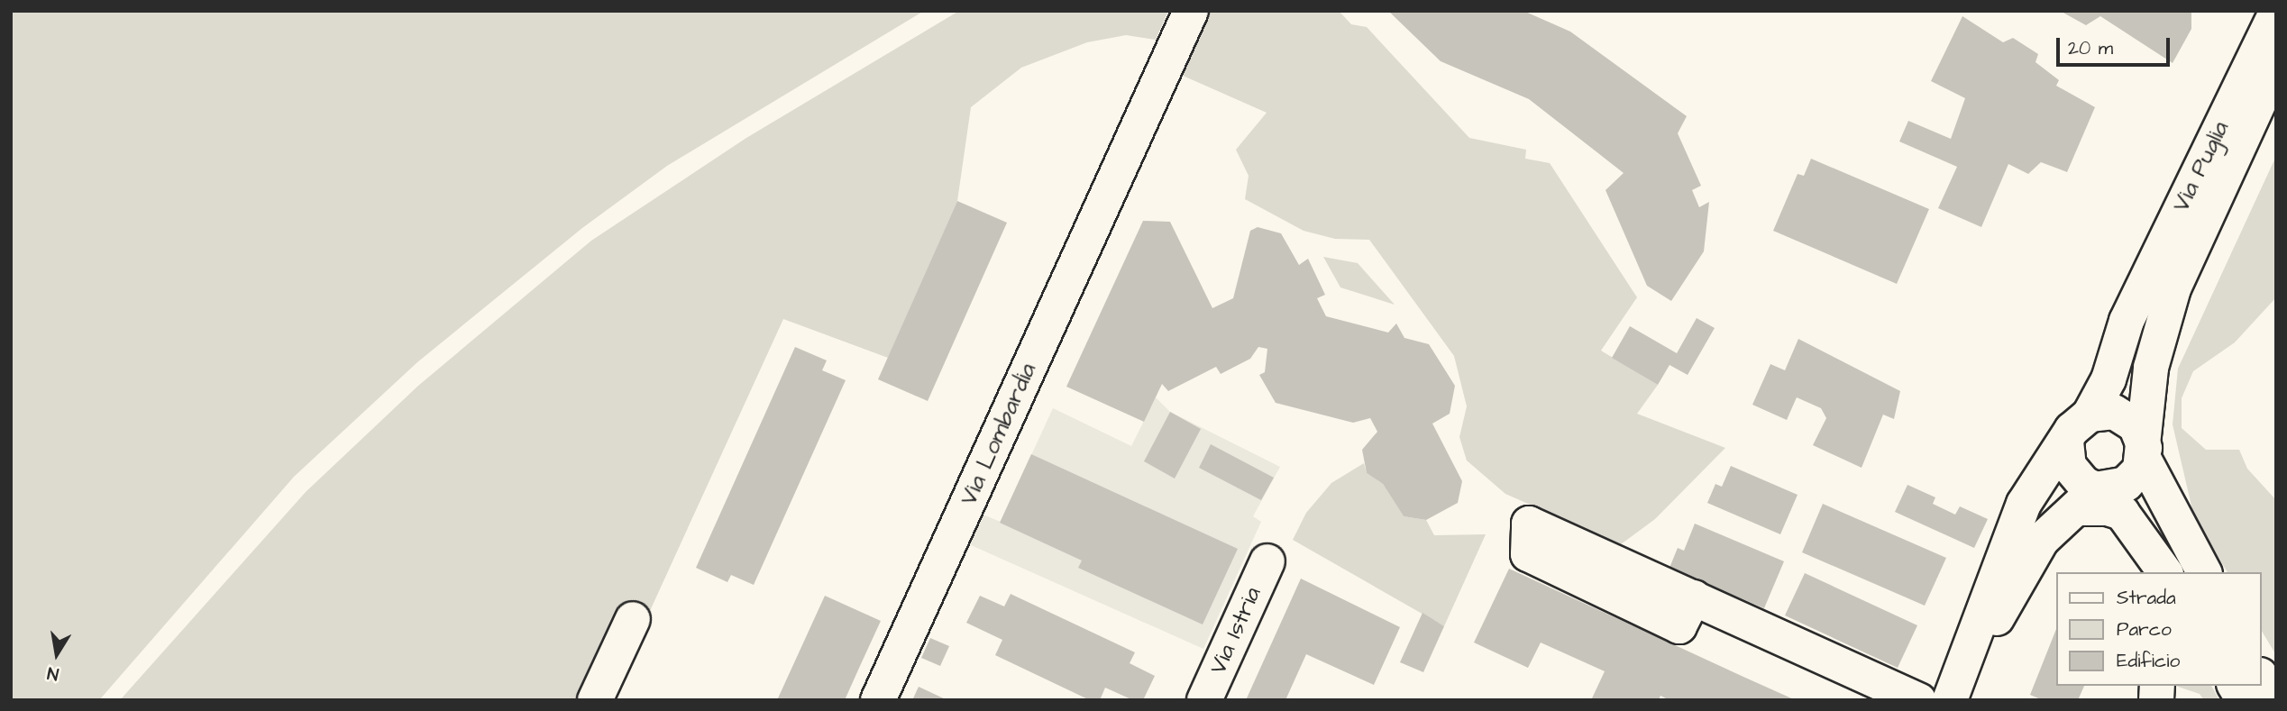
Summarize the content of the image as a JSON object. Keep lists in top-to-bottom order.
{
  "streets": {
    "street": ["Via Puglia", "Via Lombardia", "Via Istria"]
  },
  "legend": ["Strada", "Parco", "Edificio"],
  "scale_bar": "20 m",
  "north": "bottom"
}
